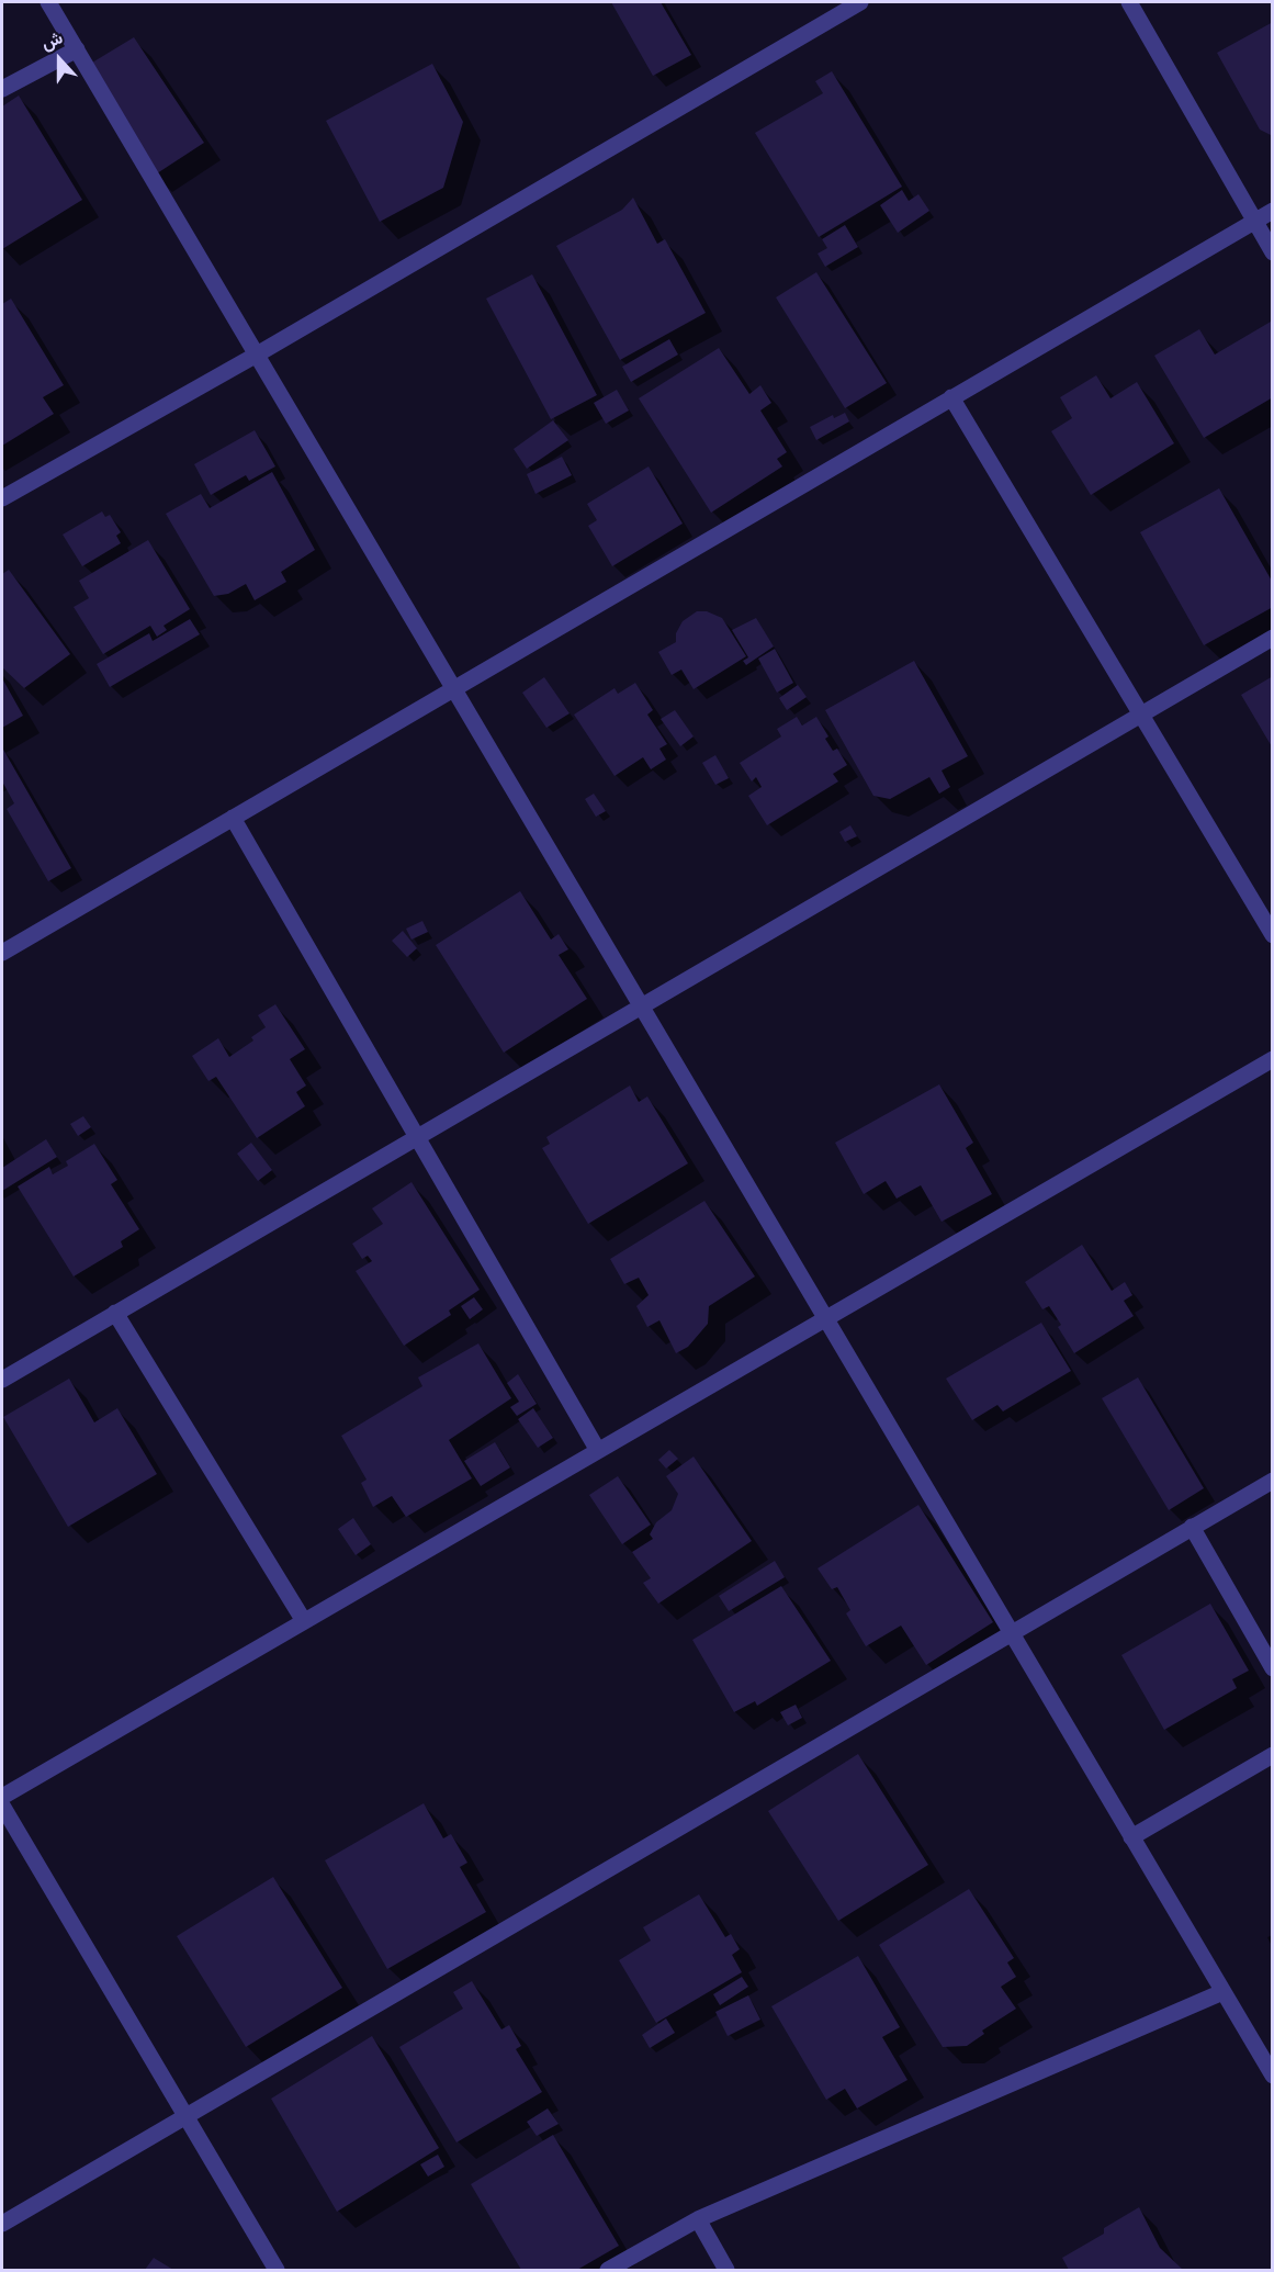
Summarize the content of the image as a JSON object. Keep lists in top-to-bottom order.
{
  "north": "top"
}
